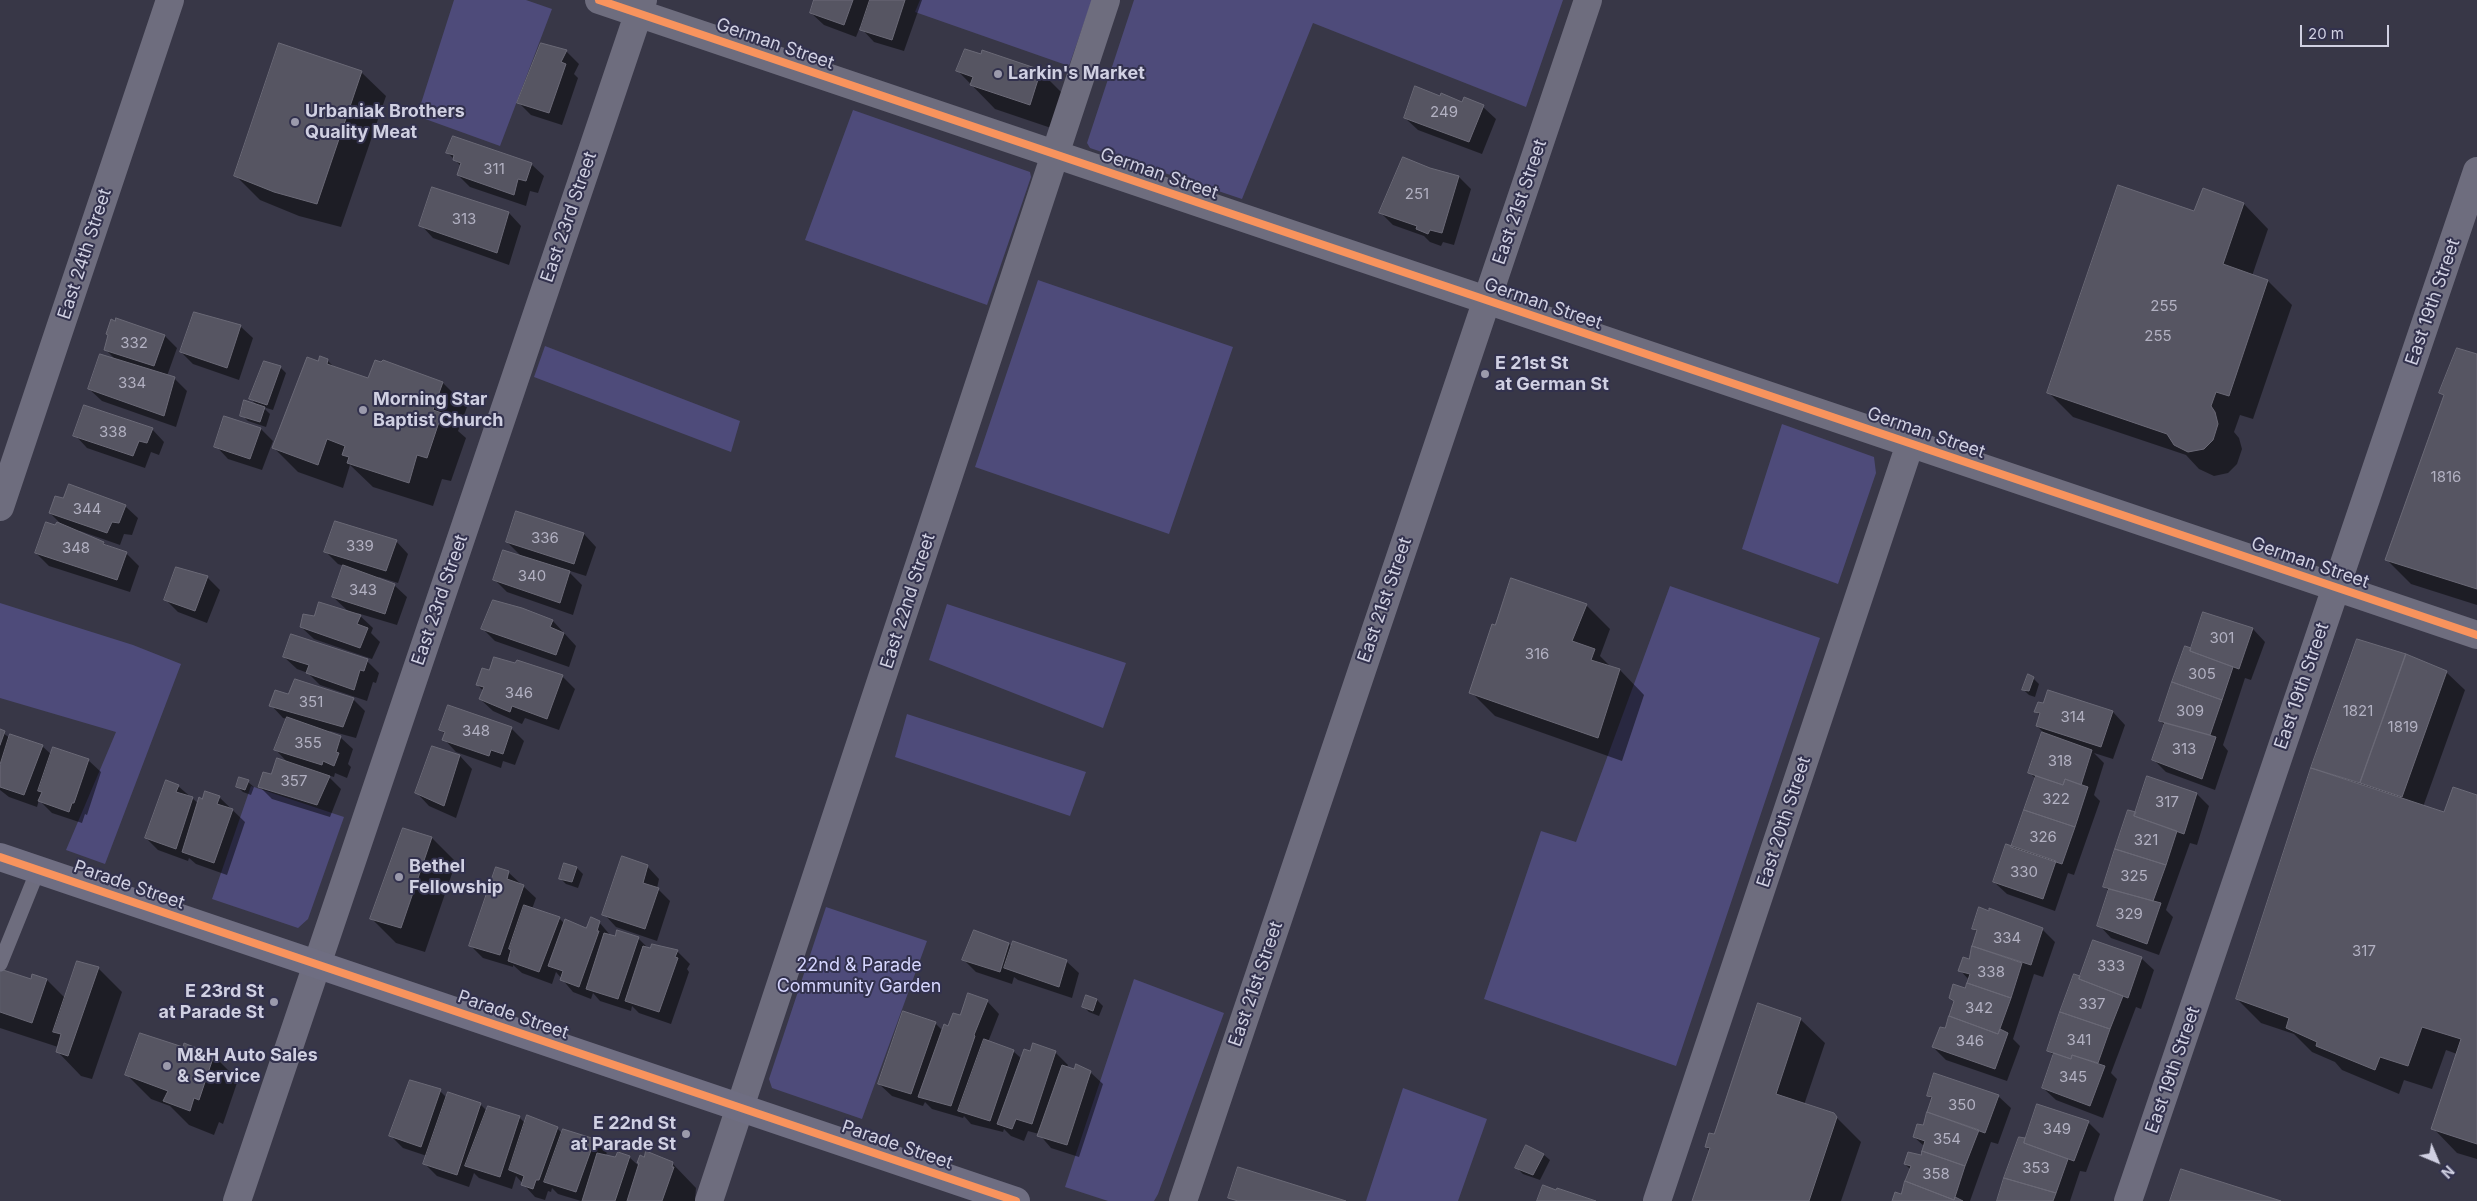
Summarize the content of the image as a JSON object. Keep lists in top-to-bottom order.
{
  "streets": {
    "main road": ["Parade Street"],
    "street": [
      "German Street",
      "East 21st Street",
      "East 23rd Street",
      "East 24th Street",
      "East 19th Street",
      "East 22nd Street",
      "East 20th Street"
    ]
  },
  "crossings": [
    ["German Street", "East 21st Street"],
    ["German Street", "East 23rd Street"],
    ["German Street", "East 19th Street"],
    ["German Street", "East 22nd Street"],
    ["German Street", "East 20th Street"],
    ["East 23rd Street", "Parade Street"],
    ["East 22nd Street", "Parade Street"]
  ],
  "parks": ["22nd & Parade Community Garden"],
  "places": [
    "Larkin's Market",
    "Urbaniak Brothers Quality Meat",
    "E 21st St at German St",
    "Morning Star Baptist Church",
    "Bethel Fellowship",
    "E 23rd St at Parade St",
    "M&H Auto Sales & Service",
    "E 22nd St at Parade St"
  ],
  "house_numbers": [
    "249",
    "311",
    "251",
    "313",
    "255",
    "255",
    "332",
    "334",
    "338",
    "1816",
    "344",
    "336",
    "339",
    "348",
    "340",
    "343",
    "301",
    "316",
    "305",
    "346",
    "351",
    "309",
    "1821",
    "314",
    "1819",
    "348",
    "355",
    "313",
    "318",
    "357",
    "322",
    "317",
    "326",
    "321",
    "330",
    "325",
    "329",
    "334",
    "317",
    "333",
    "338",
    "337",
    "342",
    "341",
    "346",
    "345",
    "350",
    "349",
    "354",
    "353",
    "358"
  ],
  "scale_bar": "20 m",
  "north": "bottom right"
}
